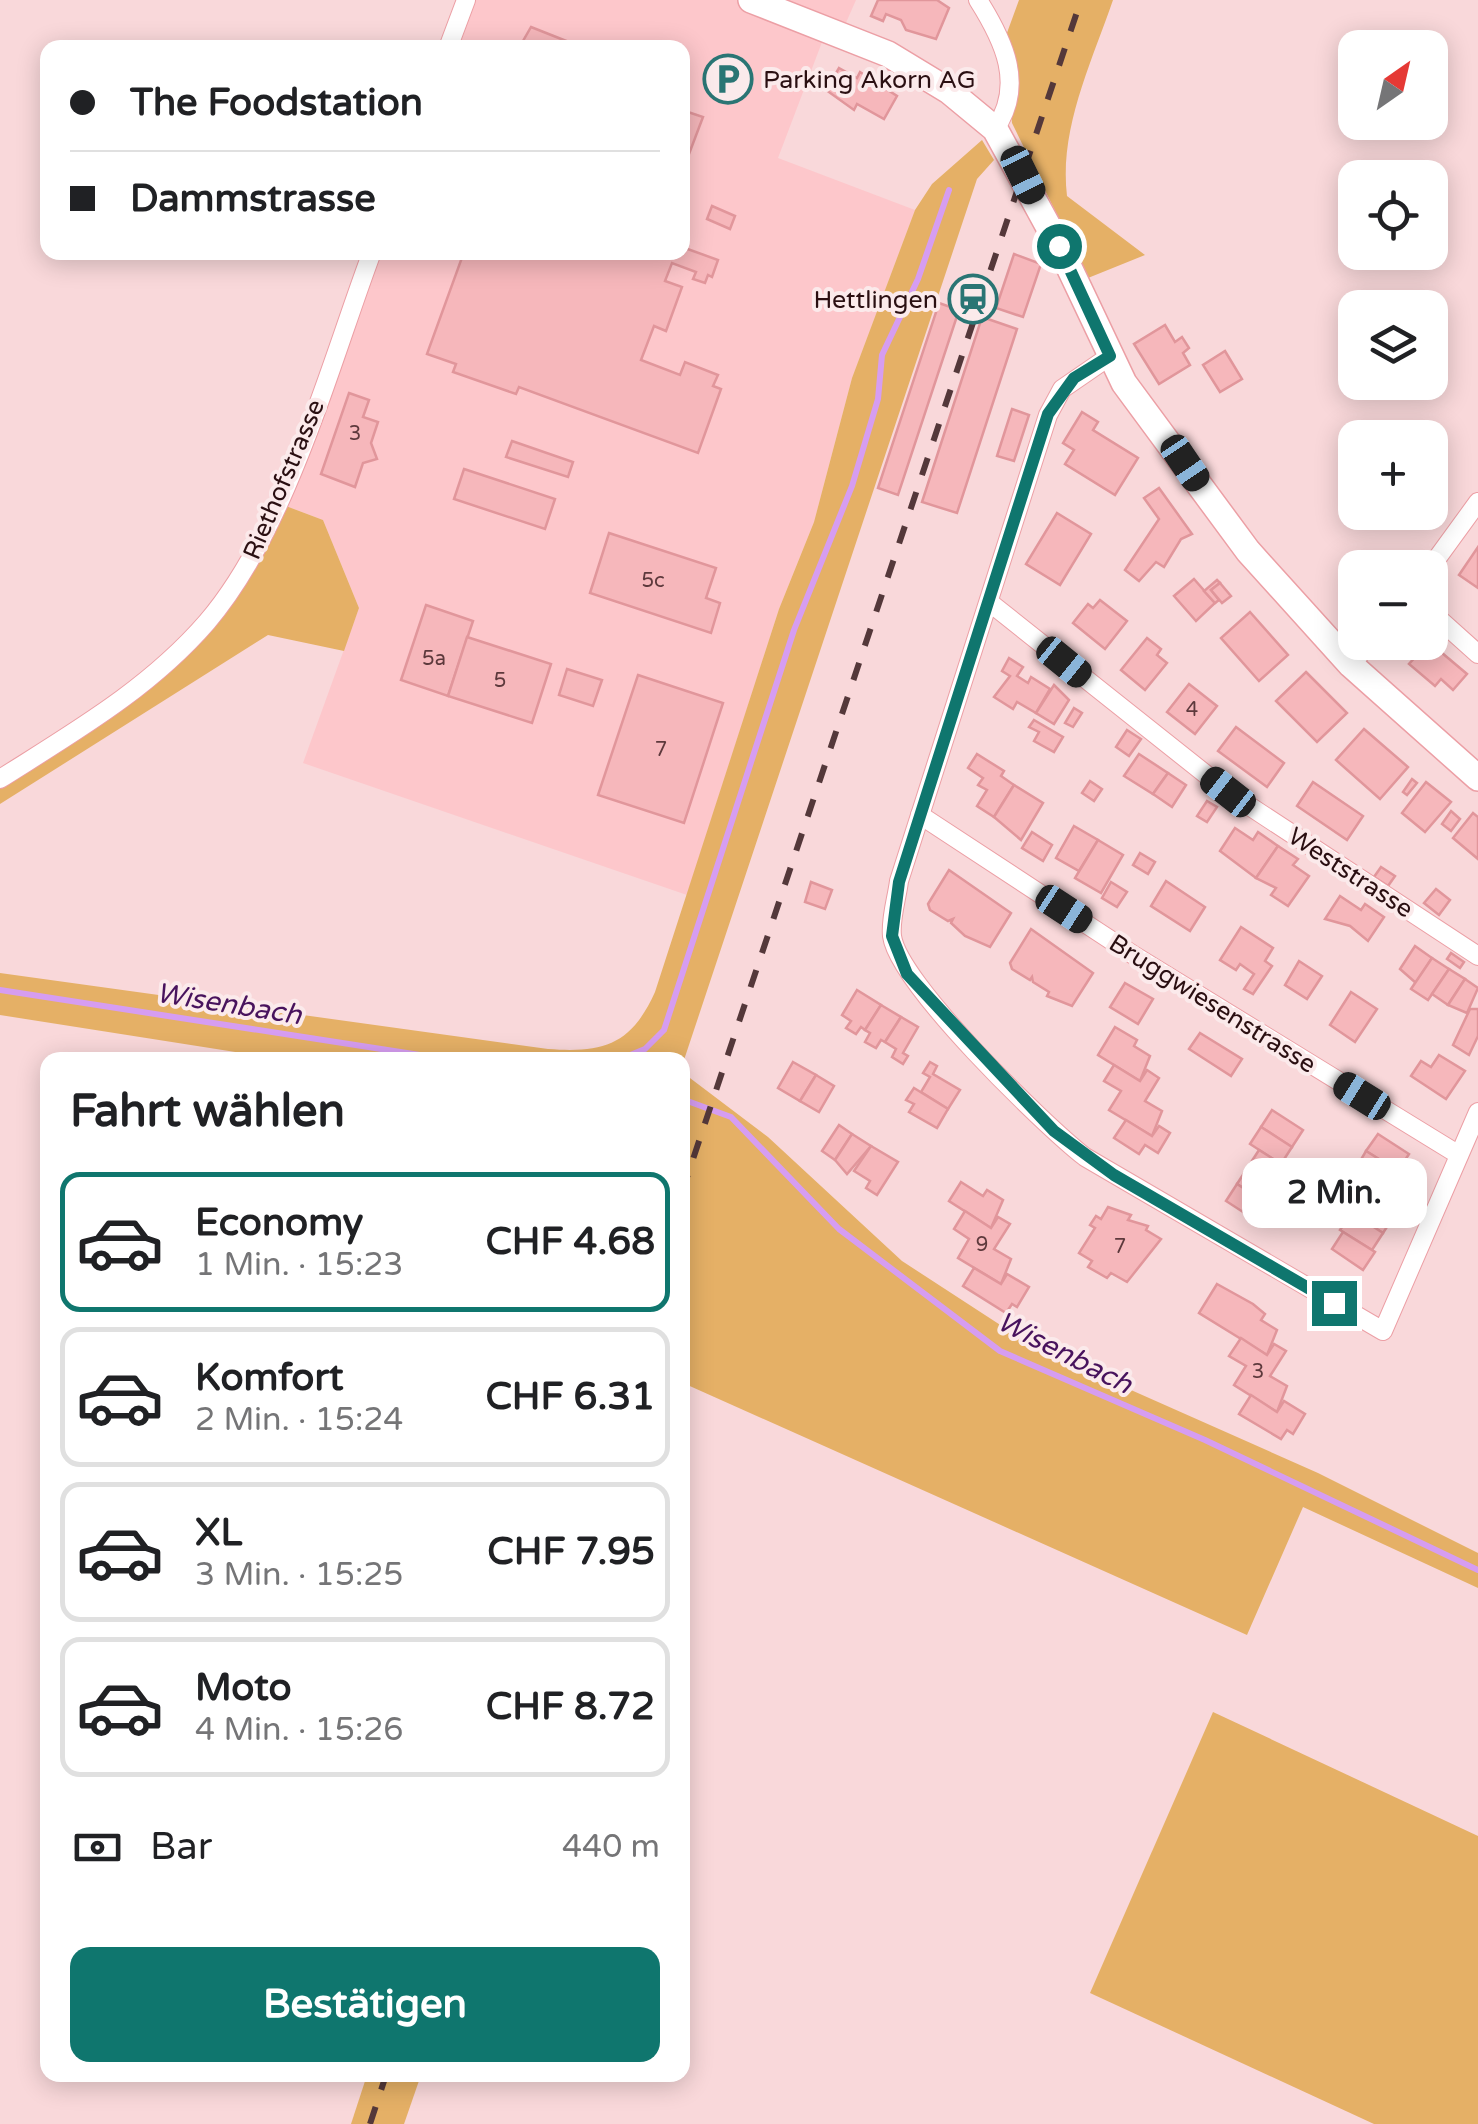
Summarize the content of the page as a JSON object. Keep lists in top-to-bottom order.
{
  "streets": {
    "street": ["Riethofstrasse", "Weststrasse", "Bruggwiesenstrasse"]
  },
  "water": ["Wisenbach"],
  "places": {
    "parking": ["Parking Akorn AG"],
    "station": ["Hettlingen"]
  },
  "house_numbers": [
    "3",
    "5c",
    "5a",
    "5",
    "4",
    "7",
    "9",
    "7",
    "3"
  ],
  "north": "top right",
  "page": {
    "map_buttons": ["+", "−"],
    "banner": ["The Foodstation", "Dammstrasse"],
    "heading": "Fahrt wählen",
    "bubble": "2 Min.",
    "list": [
      {
        "name": "Economy",
        "note": "1 Min. · 15:23",
        "value": "CHF 4.68"
      },
      {
        "name": "Komfort",
        "note": "2 Min. · 15:24",
        "value": "CHF 6.31"
      },
      {
        "name": "XL",
        "note": "3 Min. · 15:25",
        "value": "CHF 7.95"
      },
      {
        "name": "Moto",
        "note": "4 Min. · 15:26",
        "value": "CHF 8.72"
      }
    ],
    "pay": ["Bar", "440 m"],
    "buttons": "Bestätigen"
  }
}
